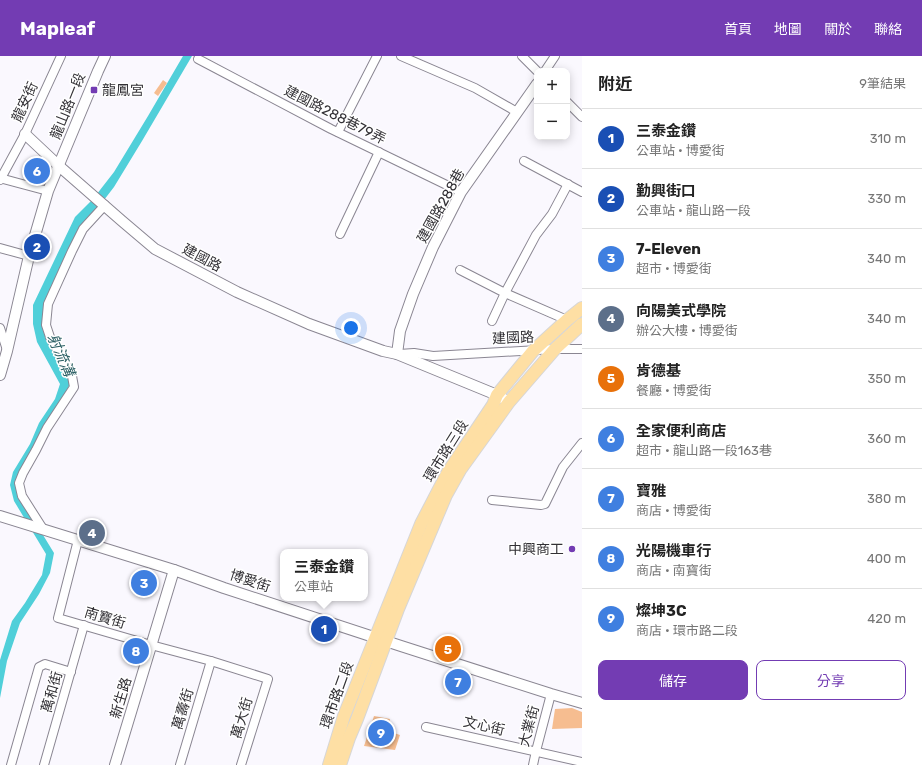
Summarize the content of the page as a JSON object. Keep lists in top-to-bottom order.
{
  "streets": {
    "main road": ["環市路三段", "環市路二段"],
    "street": [
      "龍安街",
      "龍山路一段",
      "建國路288巷79弄",
      "建國路288巷",
      "建國路",
      "博愛街",
      "南寶街",
      "萬和街",
      "新生路",
      "萬壽街",
      "萬大街",
      "文心街",
      "大業街"
    ]
  },
  "crossings": [
    ["龍安街", "建國路"],
    ["龍山路一段", "建國路"],
    ["建國路288巷79弄", "建國路288巷"],
    ["建國路288巷", "建國路"],
    ["建國路", "環市路三段"],
    ["環市路三段", "博愛街"],
    ["環市路三段", "環市路二段"],
    ["博愛街", "南寶街"],
    ["博愛街", "環市路二段"],
    ["博愛街", "新生路"],
    ["博愛街", "大業街"],
    ["南寶街", "萬和街"],
    ["南寶街", "新生路"],
    ["南寶街", "萬壽街"],
    ["南寶街", "萬大街"],
    ["文心街", "大業街"]
  ],
  "water": ["射流溝"],
  "places": {
    "transit": ["龍鳳宮"],
    "other": ["中興商工"]
  },
  "page": {
    "header": "Mapleaf",
    "nav": [
      "首頁",
      "地圖",
      "關於",
      "聯絡"
    ],
    "heading": ["附近", "9筆結果"],
    "map_buttons": ["+", "−"],
    "list": [
      {
        "mark": "1",
        "name": "三泰金鑽",
        "note": "公車站 · 博愛街",
        "value": "310 m"
      },
      {
        "mark": "2",
        "name": "勤興街口",
        "note": "公車站 · 龍山路一段",
        "value": "330 m"
      },
      {
        "mark": "3",
        "name": "7-Eleven",
        "note": "超市 · 博愛街",
        "value": "340 m"
      },
      {
        "mark": "4",
        "name": "向陽美式學院",
        "note": "辦公大樓 · 博愛街",
        "value": "340 m"
      },
      {
        "mark": "5",
        "name": "肯德基",
        "note": "餐廳 · 博愛街",
        "value": "350 m"
      },
      {
        "mark": "6",
        "name": "全家便利商店",
        "note": "超市 · 龍山路一段163巷",
        "value": "360 m"
      },
      {
        "mark": "7",
        "name": "寶雅",
        "note": "商店 · 博愛街",
        "value": "380 m"
      },
      {
        "mark": "8",
        "name": "光陽機車行",
        "note": "商店 · 南寶街",
        "value": "400 m"
      },
      {
        "mark": "9",
        "name": "燦坤3C",
        "note": "商店 · 環市路二段",
        "value": "420 m"
      }
    ],
    "pins": [
      "6",
      "2",
      "4",
      "3",
      "1",
      "5",
      "8",
      "7",
      "9"
    ],
    "popup": ["三泰金鑽", "公車站"],
    "buttons": ["儲存", "分享"]
  }
}
